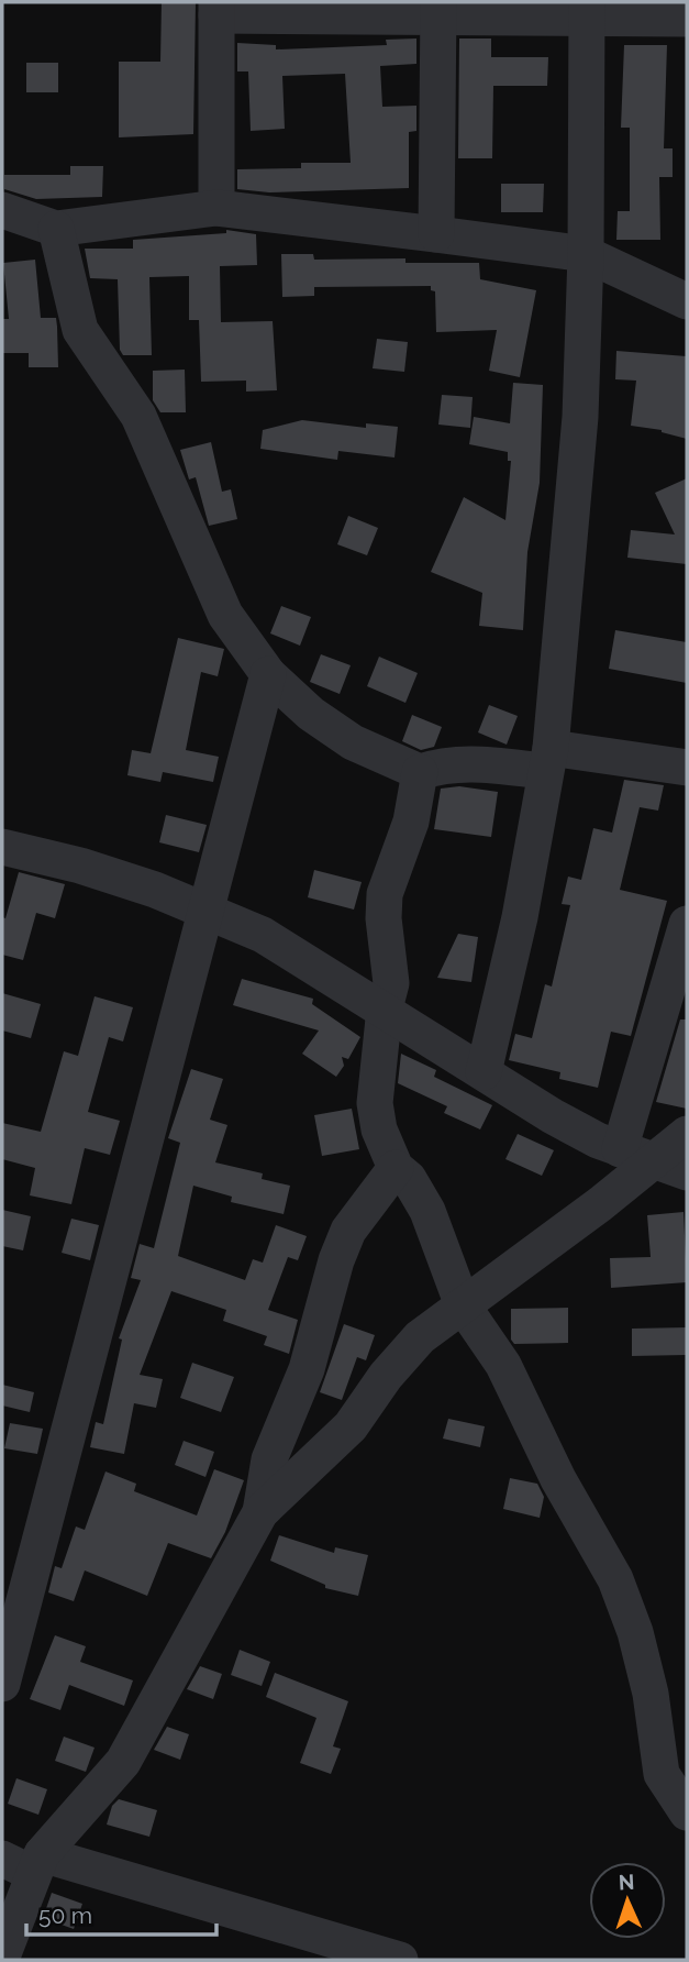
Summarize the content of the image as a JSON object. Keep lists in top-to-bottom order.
{
  "scale_bar": "50 m",
  "north": "top"
}
